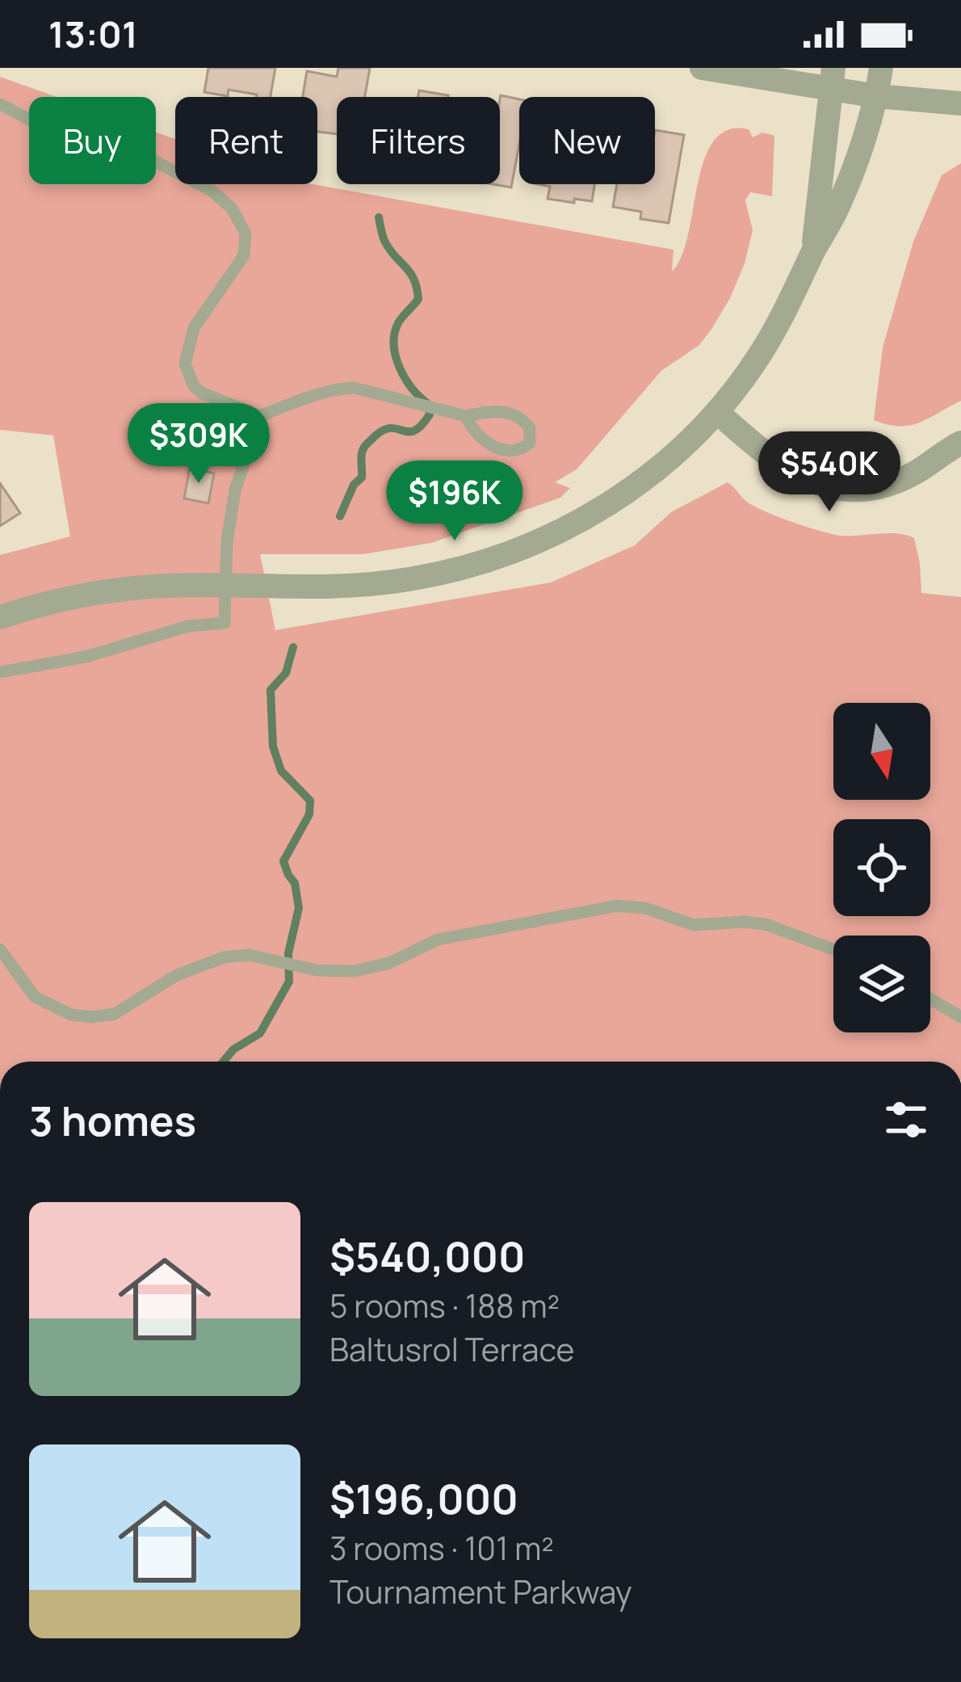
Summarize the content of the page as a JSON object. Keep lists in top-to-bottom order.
{
  "north": "bottom",
  "page": {
    "status": "13:01",
    "chip": [
      "Buy",
      "Rent",
      "Filters",
      "New"
    ],
    "price": ["$309K", "$540K", "$196K"],
    "heading": "3 homes",
    "list": [
      {
        "name": "$540,000",
        "note": "5 rooms · 188 m² · Baltusrol Terrace"
      },
      {
        "name": "$196,000",
        "note": "3 rooms · 101 m² · Tournament Parkway"
      }
    ]
  }
}
